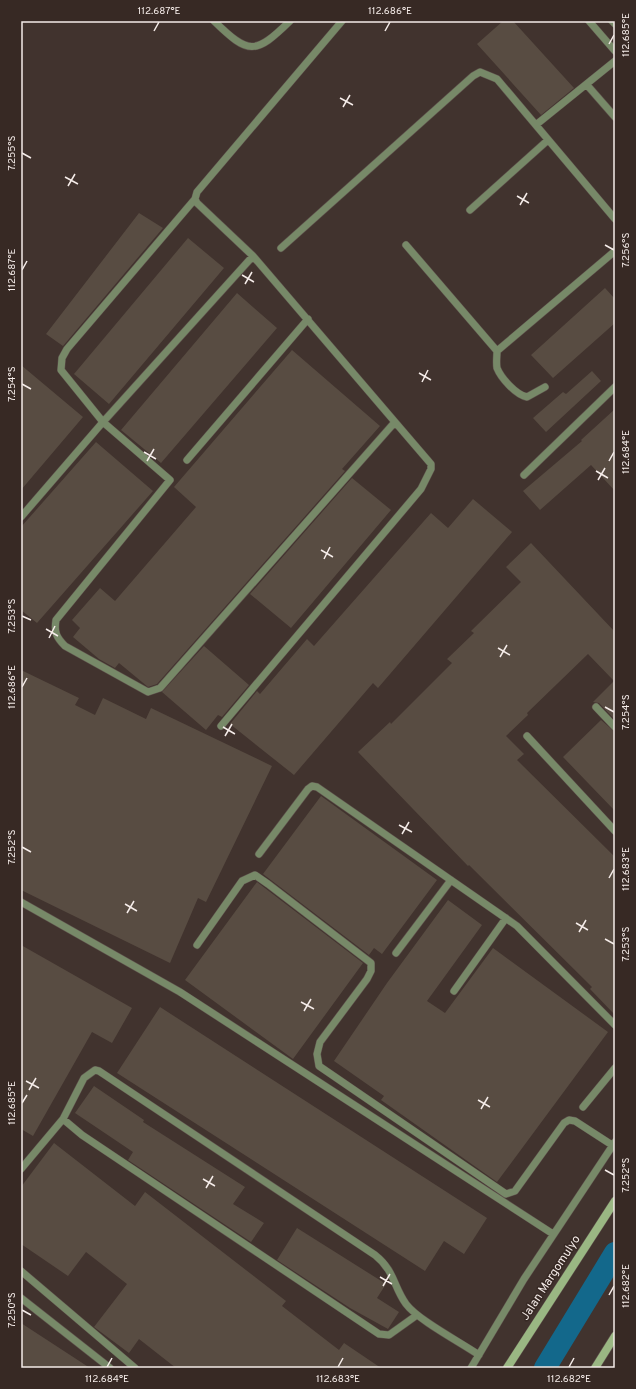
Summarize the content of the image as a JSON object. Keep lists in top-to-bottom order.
{
  "streets": {
    "main road": ["Jalan Margomulyo"]
  },
  "coordinates": [
    "112.687°E",
    "112.686°E",
    "112.685°E",
    "7.255°S",
    "7.256°S",
    "7.254°S",
    "112.684°E",
    "7.253°S",
    "7.252°S",
    "112.683°E",
    "112.682°E",
    "7.250°S"
  ]
}
